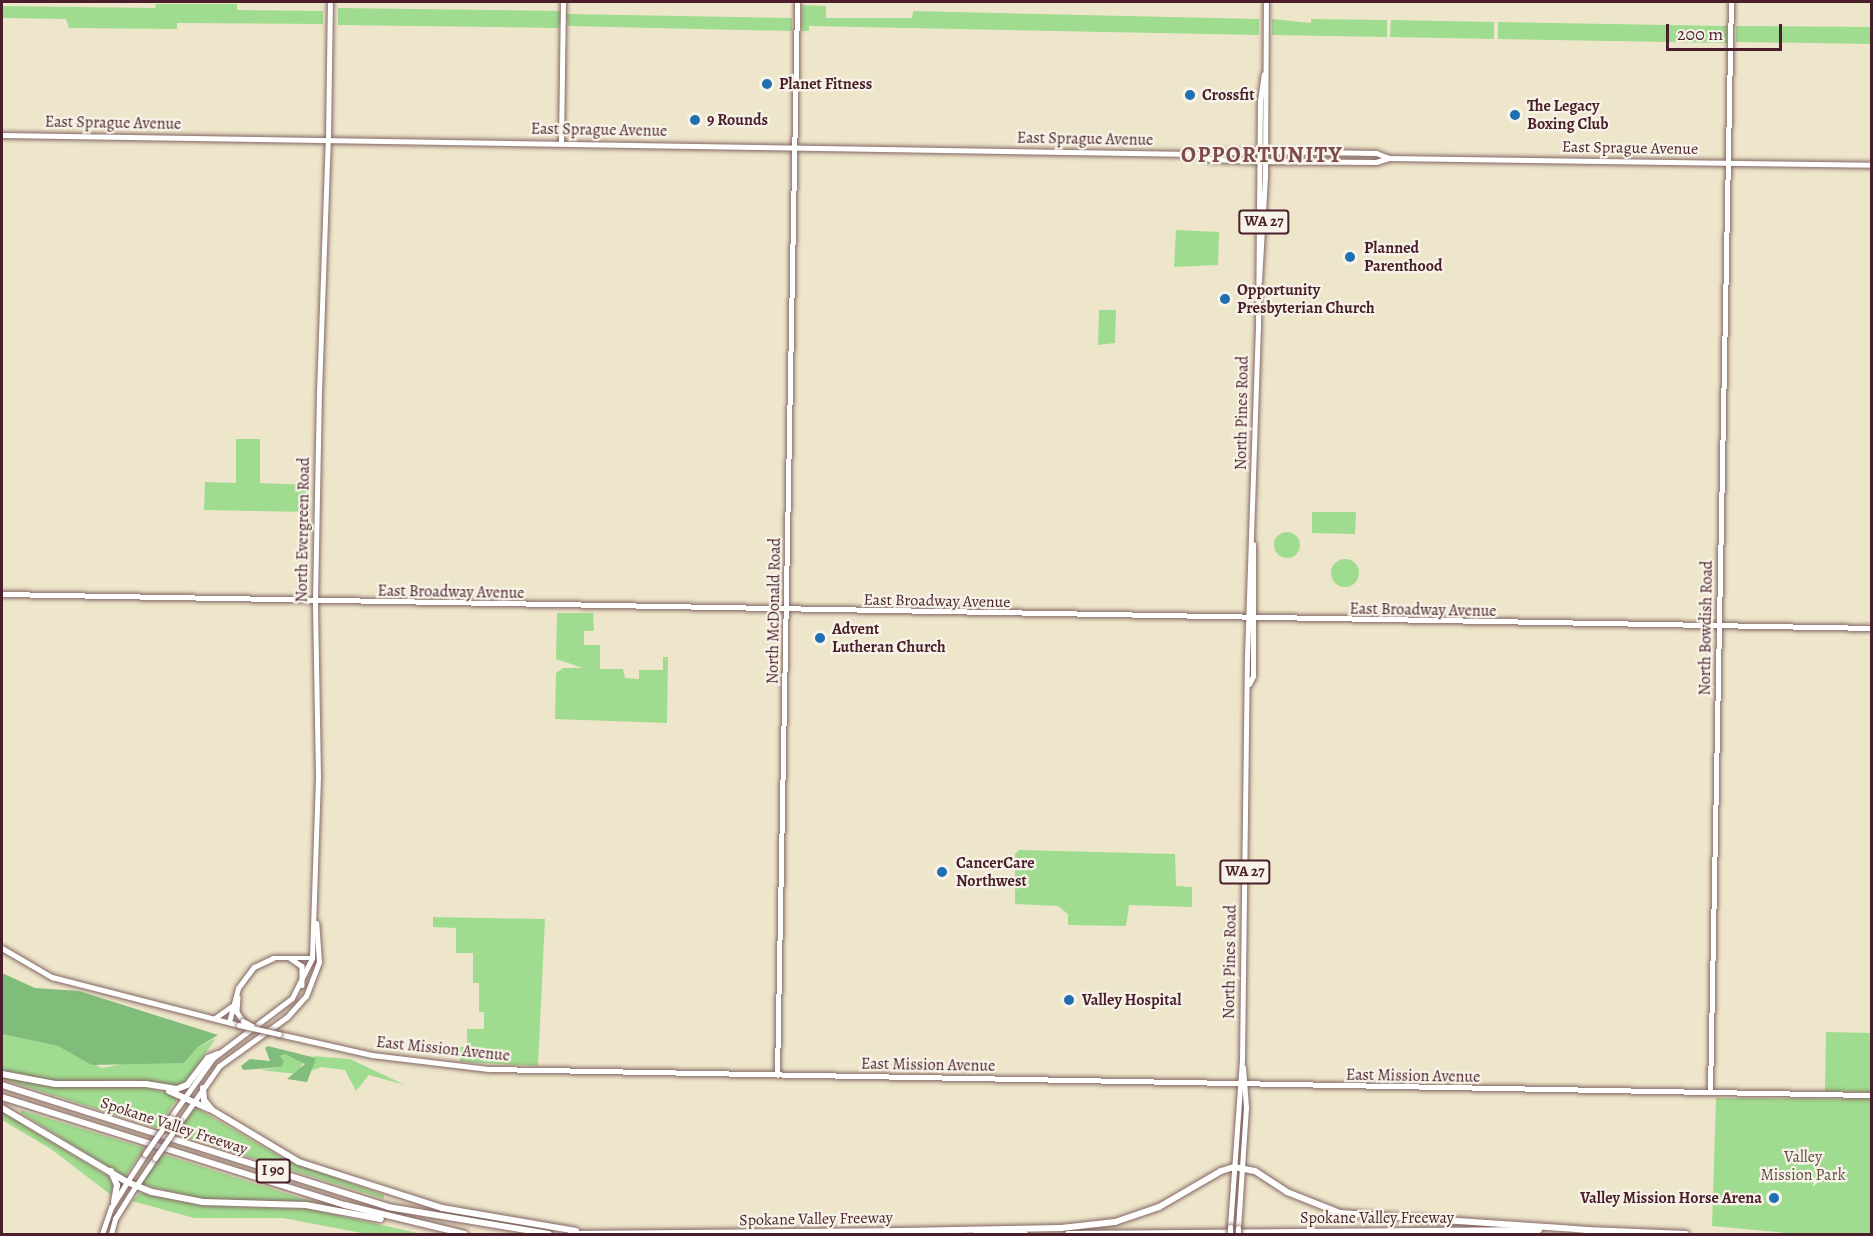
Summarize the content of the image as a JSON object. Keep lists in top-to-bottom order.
{
  "streets": {
    "highway": ["Spokane Valley Freeway", "I 90"],
    "main road": [
      "East Sprague Avenue",
      "WA 27",
      "North Pines Road",
      "North Evergreen Road"
    ],
    "street": [
      "East Broadway Avenue",
      "North McDonald Road",
      "North Bowdish Road",
      "East Mission Avenue"
    ]
  },
  "crossings": [
    ["East Sprague Avenue", "WA 27"],
    ["East Sprague Avenue", "North Pines Road"],
    ["East Sprague Avenue", "North Evergreen Road"],
    ["East Sprague Avenue", "North McDonald Road"],
    ["East Sprague Avenue", "North Bowdish Road"],
    ["WA 27", "North Pines Road"],
    ["North Pines Road", "East Broadway Avenue"],
    ["North Pines Road", "East Mission Avenue"],
    ["North Evergreen Road", "East Broadway Avenue"],
    ["East Broadway Avenue", "North McDonald Road"],
    ["East Broadway Avenue", "North Bowdish Road"],
    ["North McDonald Road", "East Mission Avenue"],
    ["North Bowdish Road", "East Mission Avenue"]
  ],
  "districts": ["OPPORTUNITY"],
  "parks": ["Valley Mission Park"],
  "places": [
    "Planet Fitness",
    "Crossfit",
    "The Legacy Boxing Club",
    "9 Rounds",
    "Planned Parenthood",
    "Opportunity Presbyterian Church",
    "Advent Lutheran Church",
    "CancerCare Northwest",
    "Valley Hospital",
    "Valley Mission Horse Arena"
  ],
  "scale_bar": "200 m"
}
